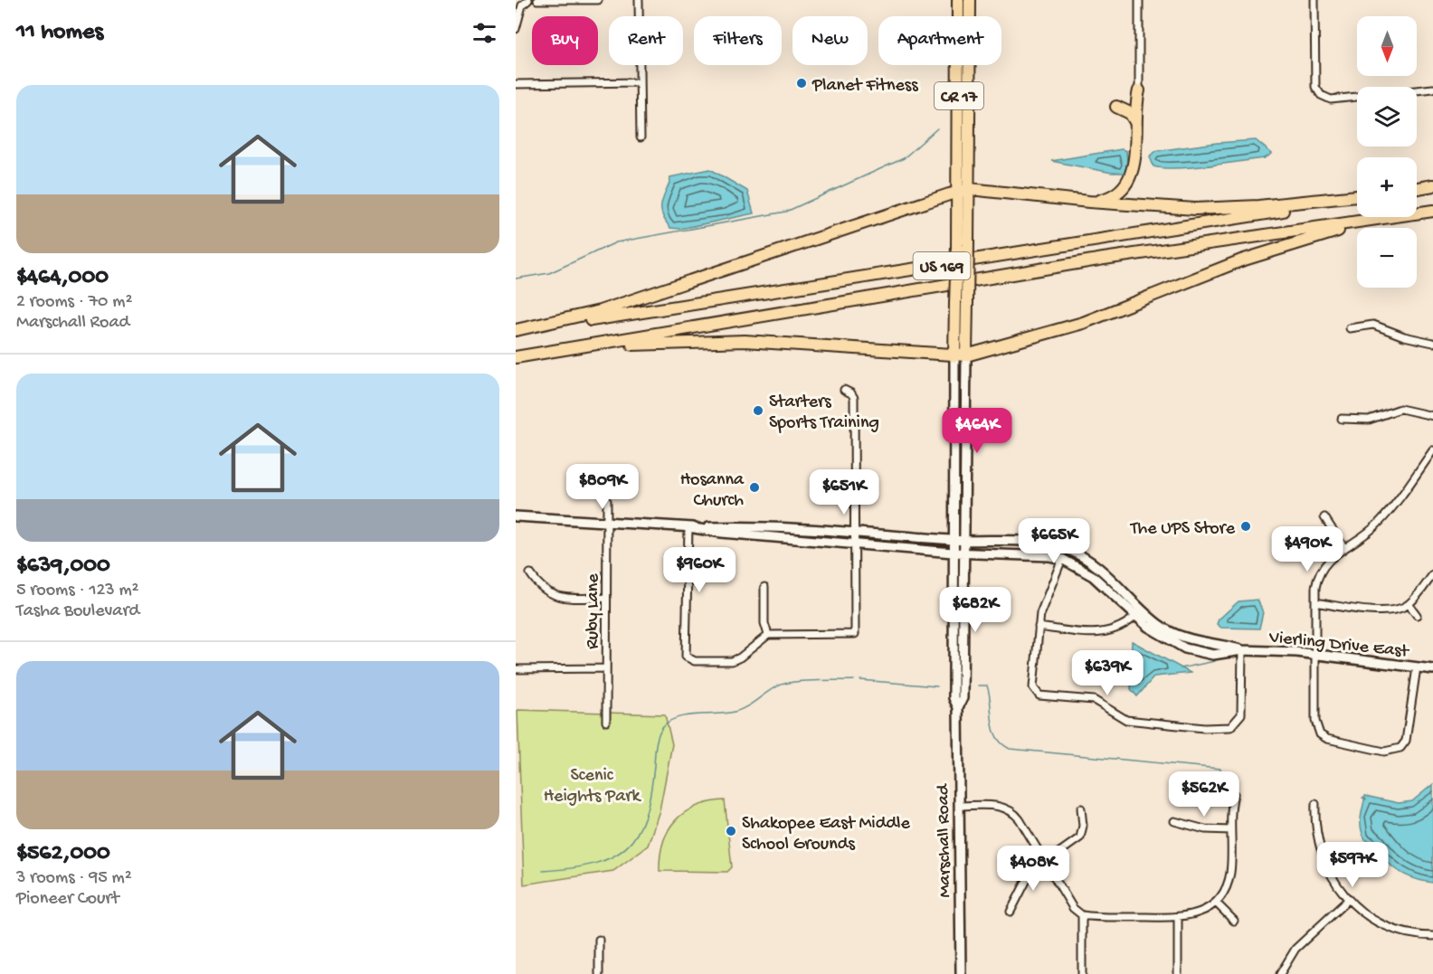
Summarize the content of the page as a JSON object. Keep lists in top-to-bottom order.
{
  "streets": {
    "highway": ["CR 17", "US 169", "Marschall Road"],
    "street": ["Ruby Lane", "Vierling Drive East"]
  },
  "crossings": [
    ["Ruby Lane", "Vierling Drive East"],
    ["Vierling Drive East", "Marschall Road"]
  ],
  "parks": ["Scenic Heights Park"],
  "places": [
    "Planet Fitness",
    "Starters Sports Training",
    "Hosanna Church",
    "The UPS Store",
    "Shakopee East Middle School Grounds"
  ],
  "north": "bottom",
  "page": {
    "heading": "11 homes",
    "map_buttons": ["+", "−"],
    "chip": [
      "Buy",
      "Rent",
      "Filters",
      "New",
      "Apartment"
    ],
    "list": [
      {
        "name": "$464,000",
        "note": "2 rooms · 70 m² · Marschall Road"
      },
      {
        "name": "$639,000",
        "note": "5 rooms · 123 m² · Tasha Boulevard"
      },
      {
        "name": "$562,000",
        "note": "3 rooms · 95 m² · Pioneer Court"
      }
    ],
    "price": [
      "$464K",
      "$809K",
      "$651K",
      "$665K",
      "$490K",
      "$960K",
      "$682K",
      "$639K",
      "$562K",
      "$597K",
      "$408K"
    ]
  }
}
